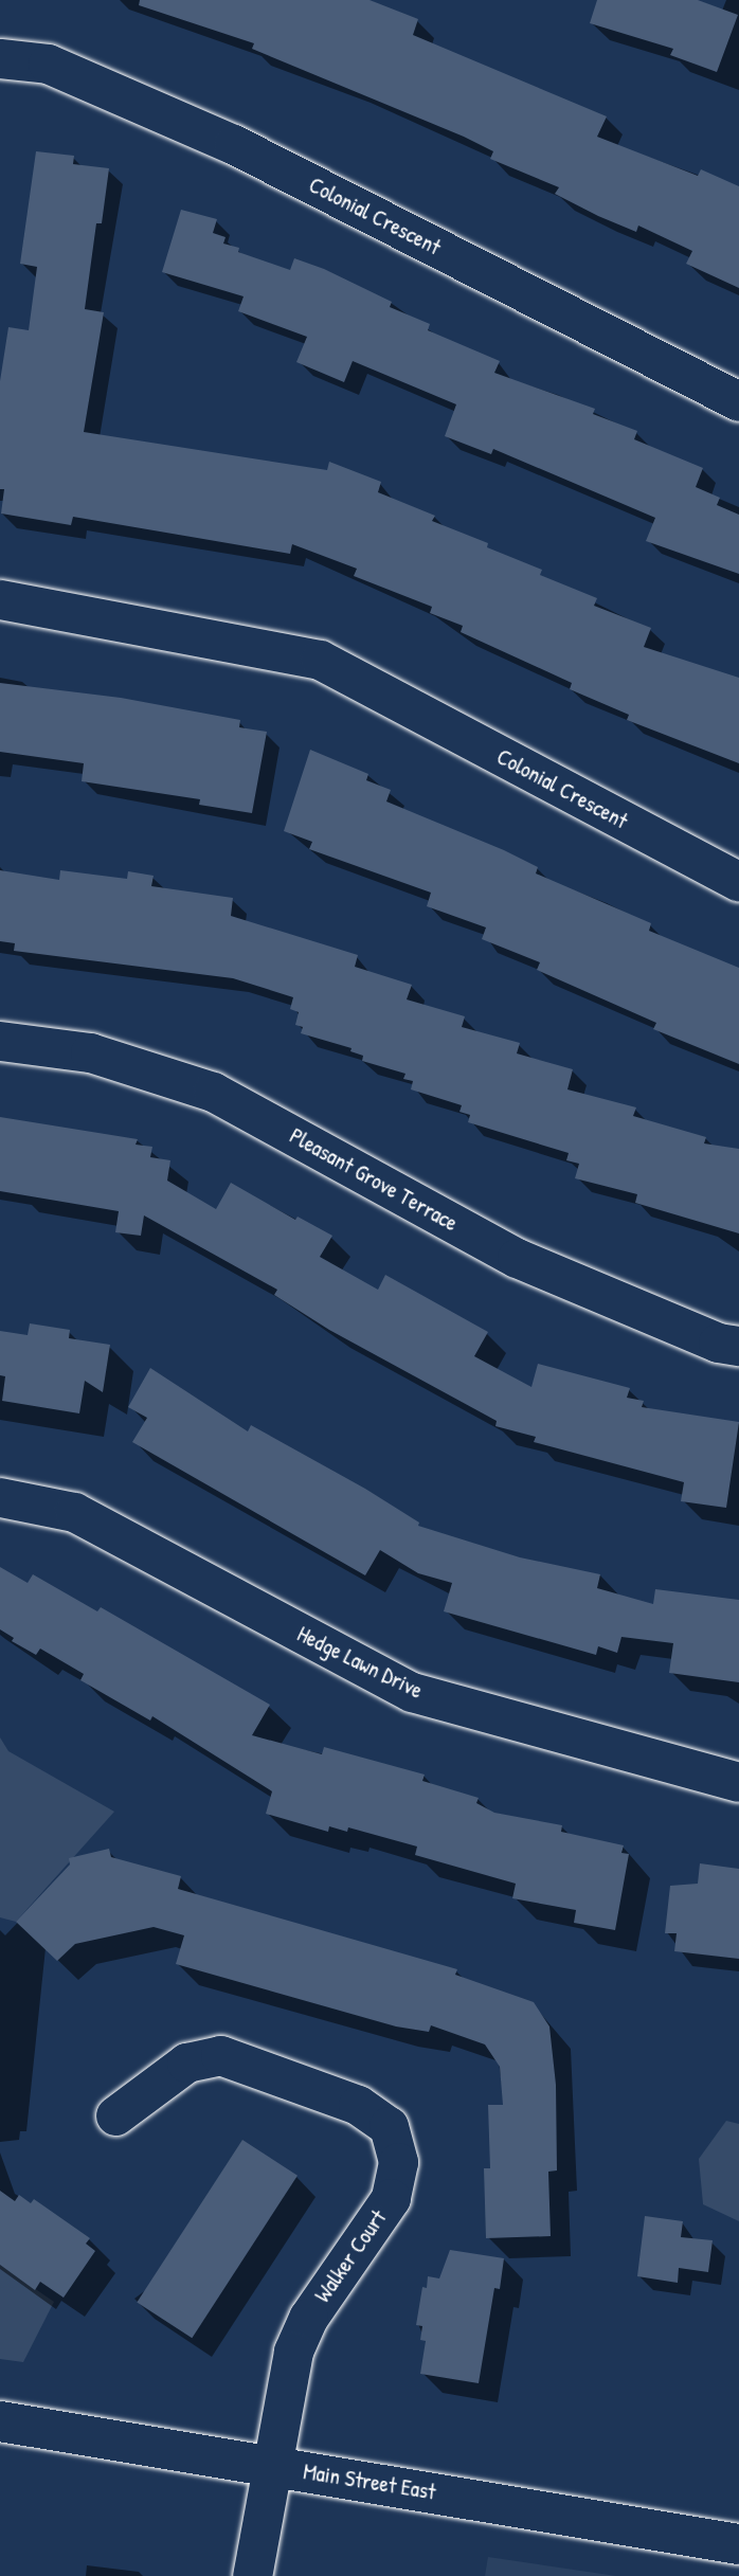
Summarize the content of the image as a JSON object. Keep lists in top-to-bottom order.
{
  "streets": {
    "main road": ["Main Street East"],
    "street": [
      "Colonial Crescent",
      "Pleasant Grove Terrace",
      "Hedge Lawn Drive",
      "Walker Court"
    ]
  },
  "crossings": [
    ["Walker Court", "Main Street East"]
  ]
}
